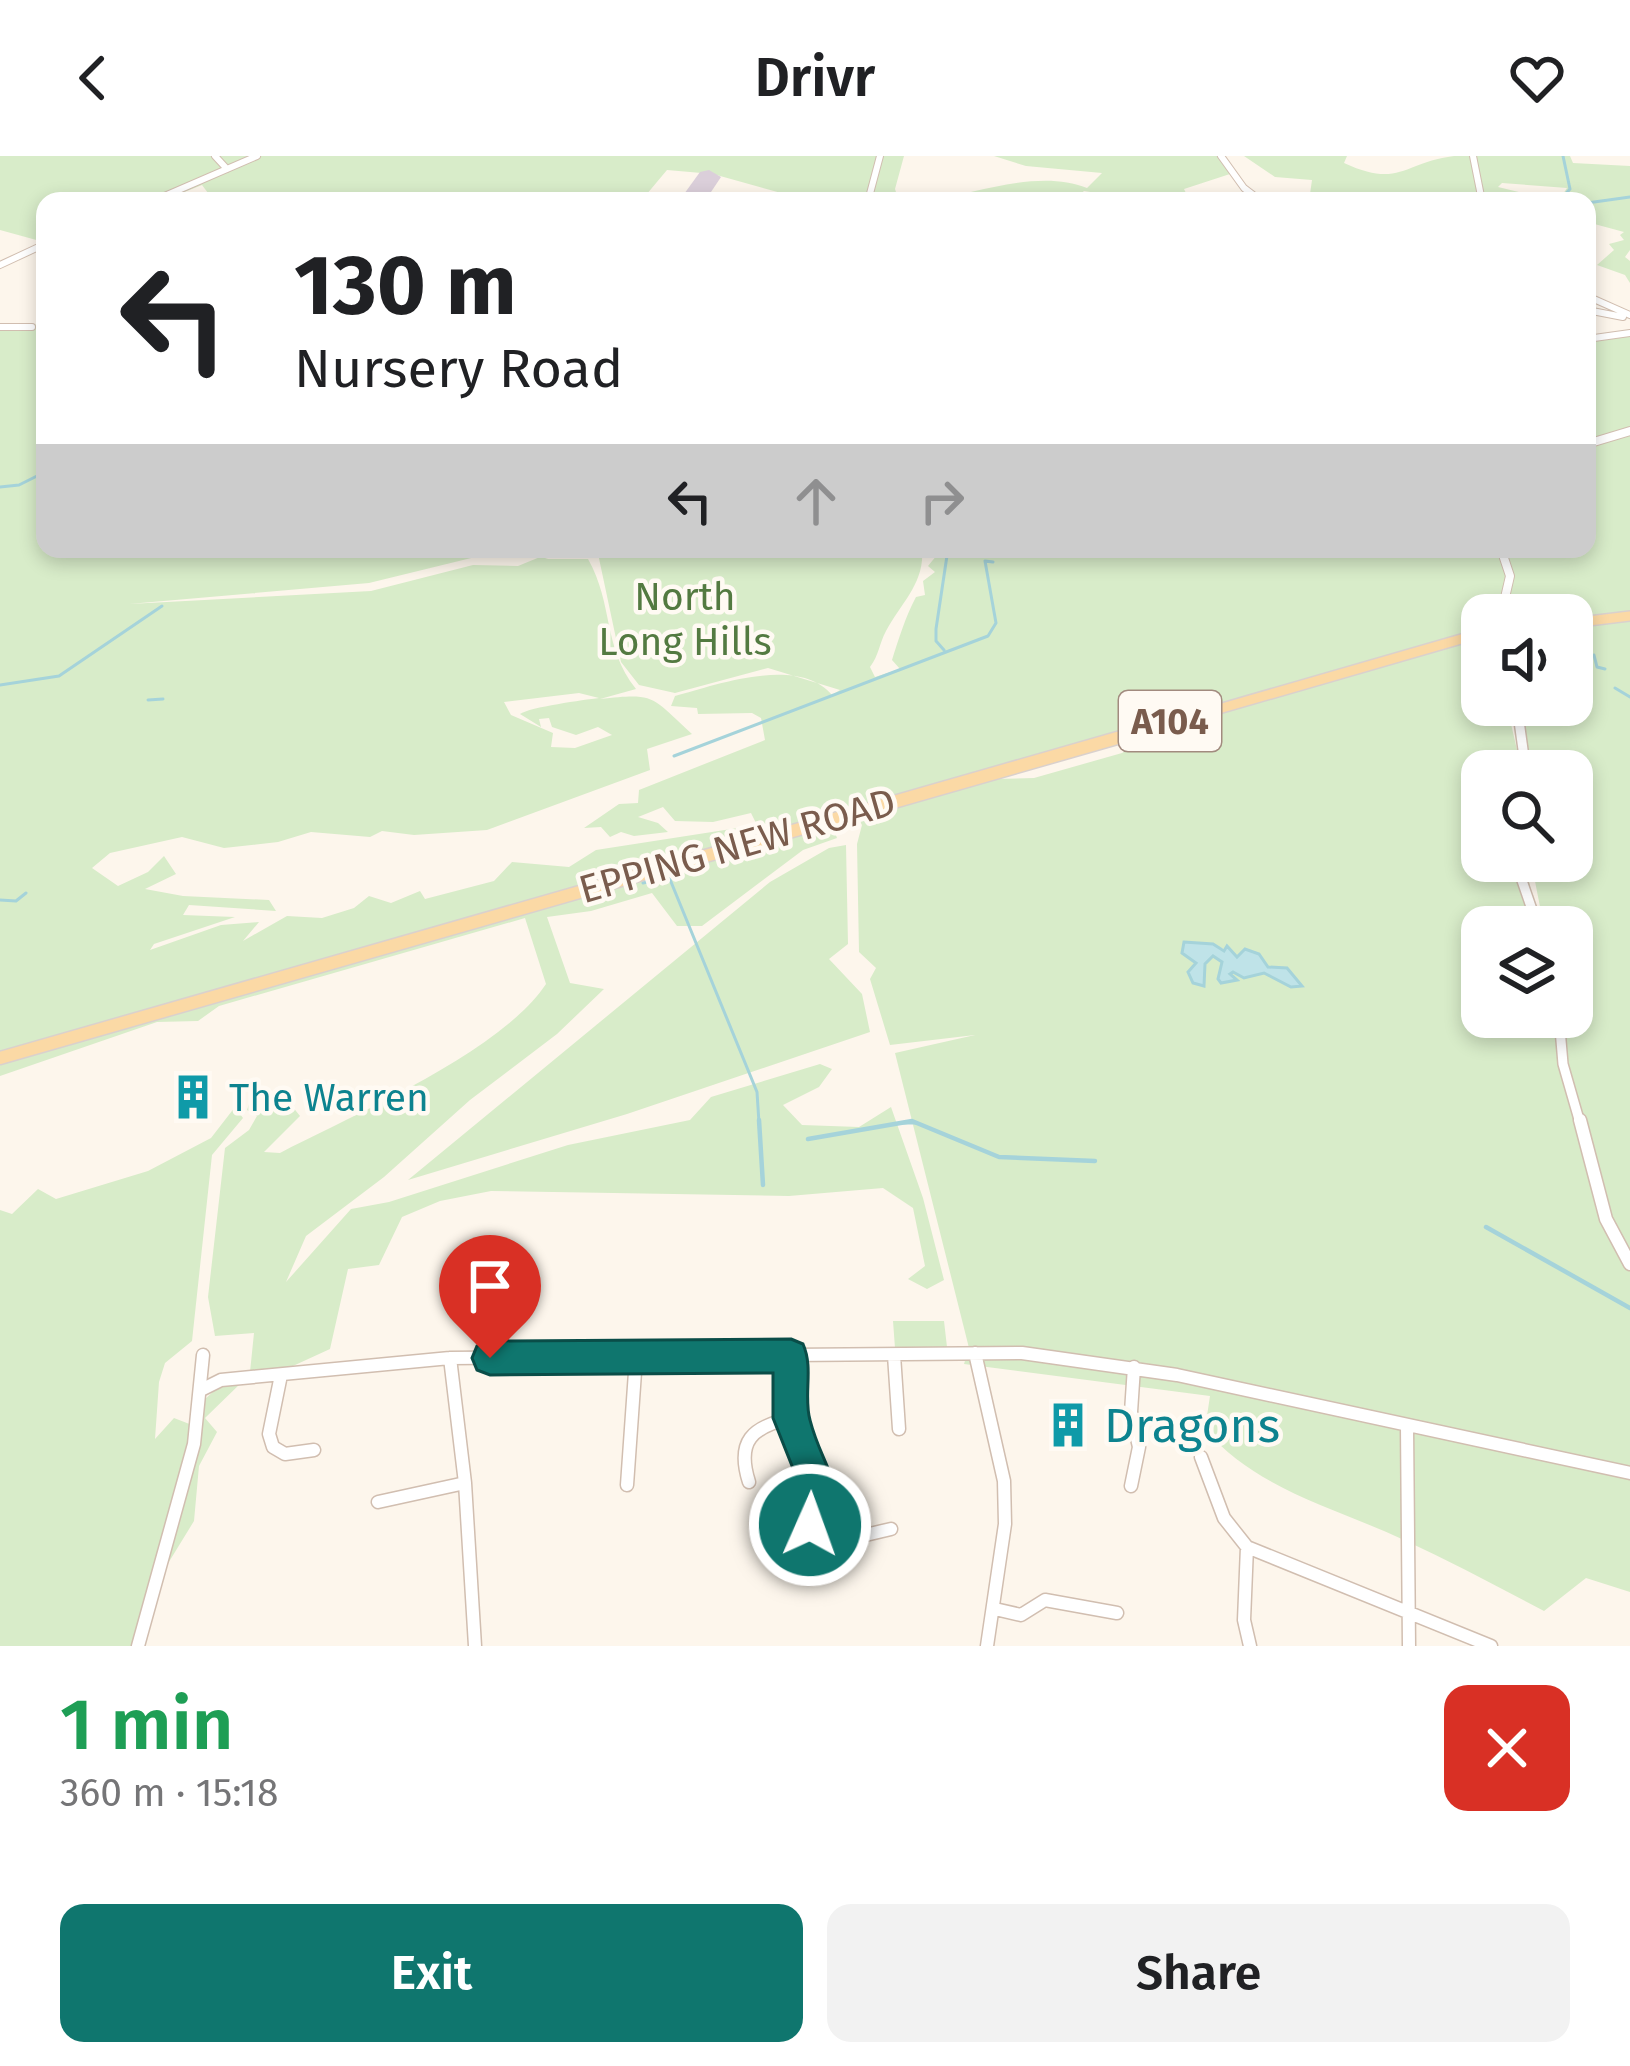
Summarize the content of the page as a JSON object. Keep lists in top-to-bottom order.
{
  "streets": {
    "main road": ["A104", "EPPING NEW ROAD"]
  },
  "parks": ["North Long Hills"],
  "places": {
    "building": ["The Warren", "Dragons"]
  },
  "page": {
    "header": "Drivr",
    "turn": ["130 m", "Nursery Road"],
    "heading": ["1 min", "360 m · 15:18"],
    "buttons": ["Exit", "Share"]
  }
}
